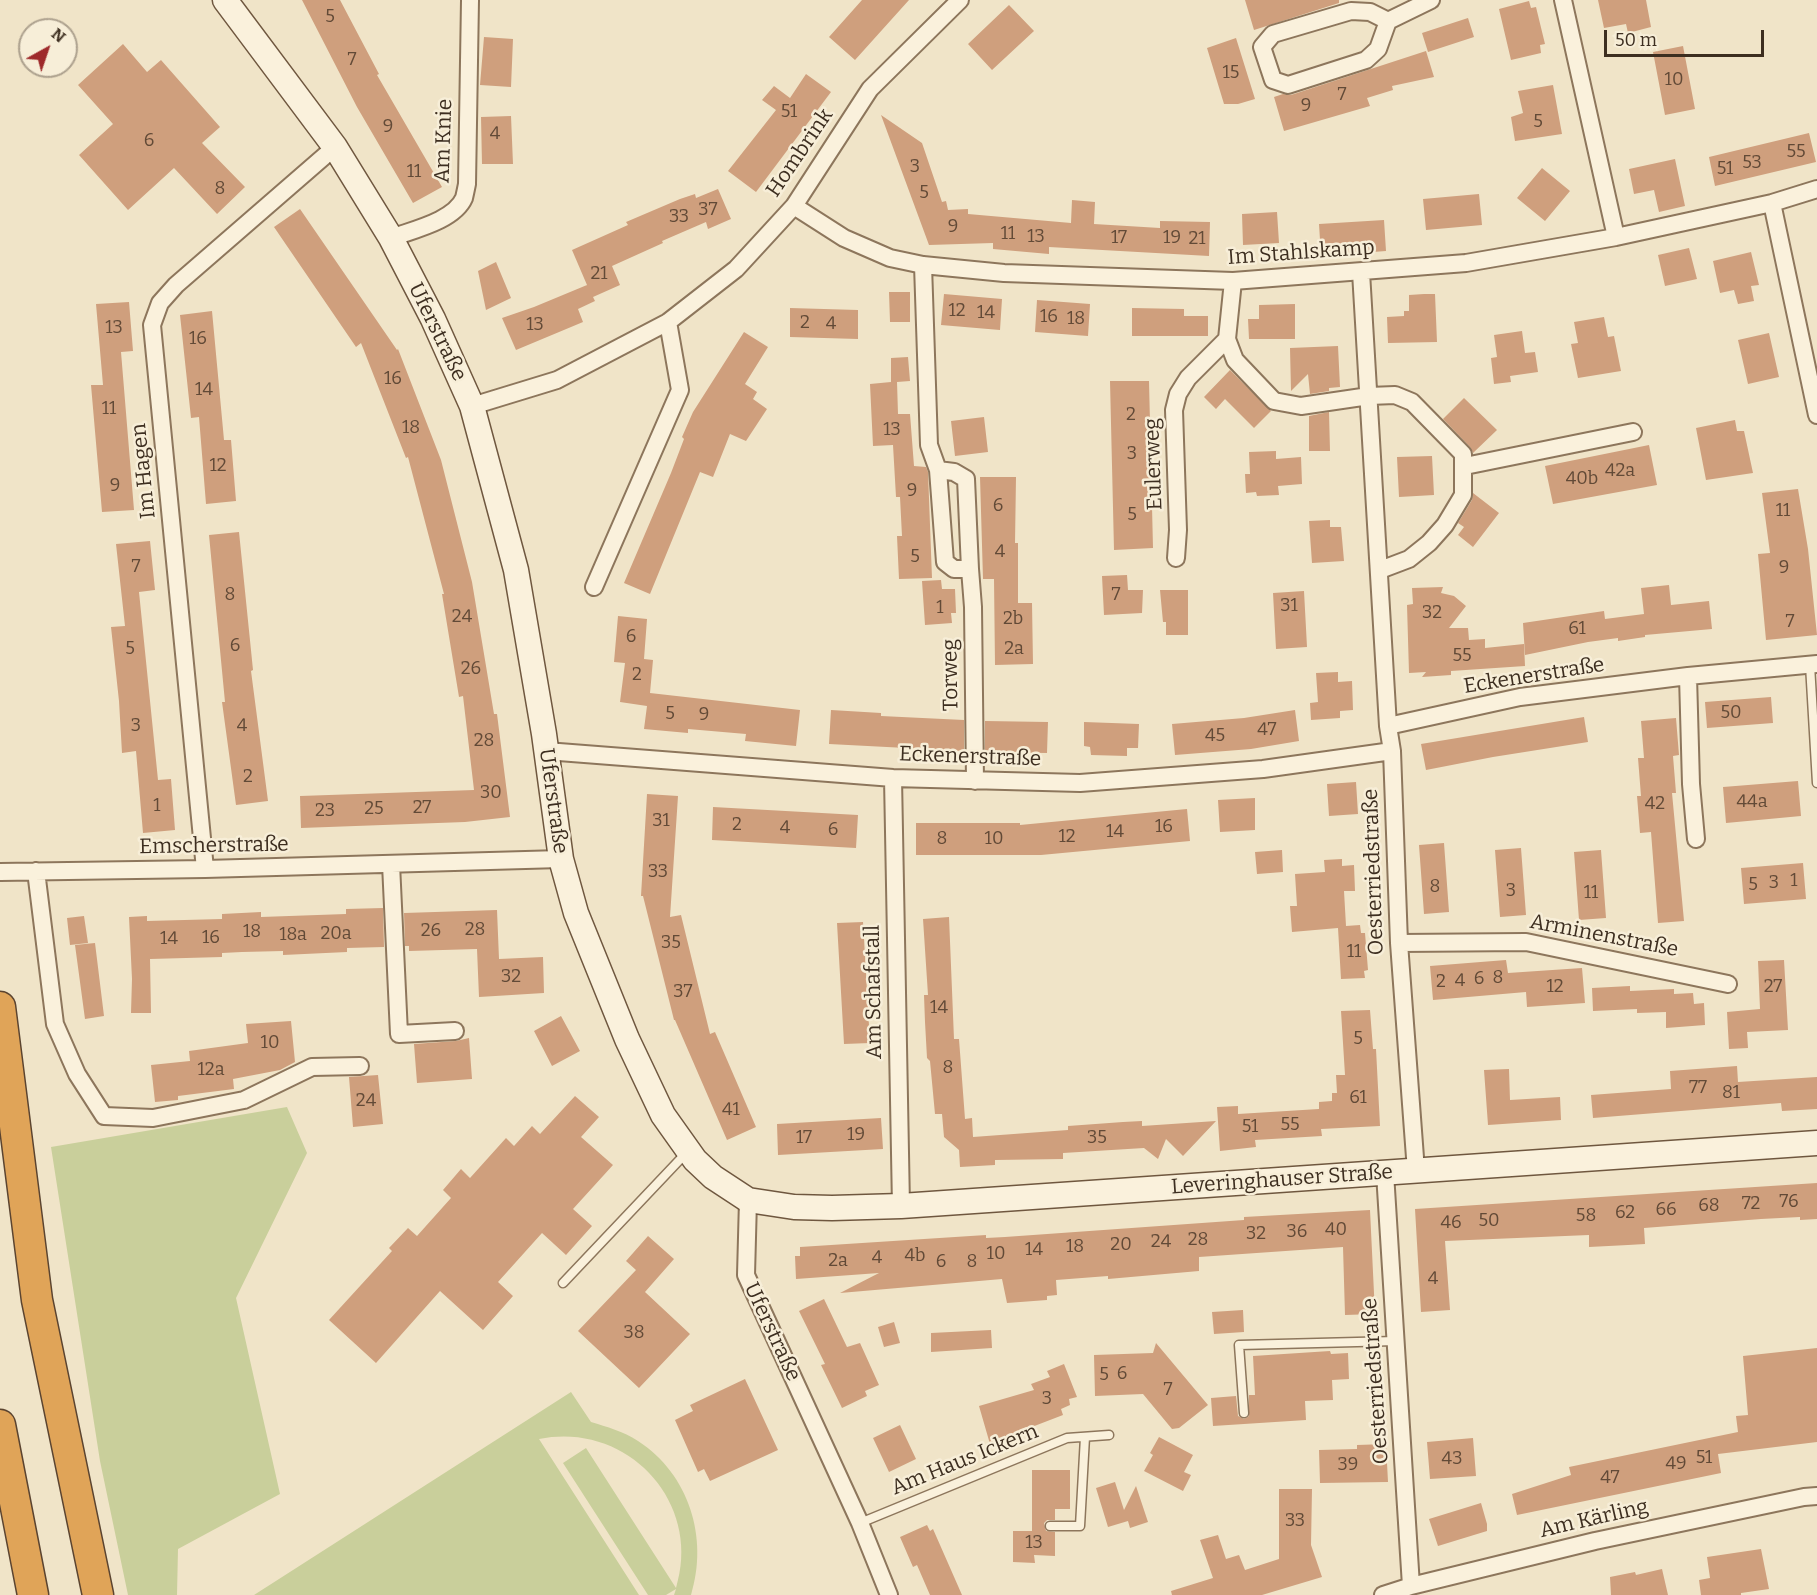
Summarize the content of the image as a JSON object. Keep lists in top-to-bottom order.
{
  "streets": {
    "main road": ["Uferstraße", "Leveringhauser Straße"],
    "street": [
      "Am Knie",
      "Hombrink",
      "Im Stahlskamp",
      "Eulerweg",
      "Im Hagen",
      "Torweg",
      "Eckenerstraße",
      "Emscherstraße",
      "Oesterriedstraße",
      "Arminenstraße",
      "Am Schafstall",
      "Am Kärling"
    ],
    "lane": ["Am Haus Ickern"]
  },
  "crossings": [
    ["Am Knie", "Uferstraße"],
    ["Hombrink", "Im Stahlskamp"],
    ["Hombrink", "Uferstraße"],
    ["Im Stahlskamp", "Oesterriedstraße"],
    ["Uferstraße", "Im Hagen"],
    ["Uferstraße", "Eckenerstraße"],
    ["Uferstraße", "Emscherstraße"],
    ["Uferstraße", "Leveringhauser Straße"],
    ["Uferstraße", "Am Haus Ickern"],
    ["Im Hagen", "Emscherstraße"],
    ["Torweg", "Eckenerstraße"],
    ["Eckenerstraße", "Oesterriedstraße"],
    ["Eckenerstraße", "Am Schafstall"],
    ["Oesterriedstraße", "Arminenstraße"],
    ["Oesterriedstraße", "Leveringhauser Straße"],
    ["Oesterriedstraße", "Am Kärling"],
    ["Am Schafstall", "Leveringhauser Straße"]
  ],
  "house_numbers": [
    "5",
    "7",
    "15",
    "10",
    "7",
    "9",
    "51",
    "5",
    "9",
    "4",
    "6",
    "55",
    "53",
    "3",
    "51",
    "11",
    "8",
    "5",
    "37",
    "33",
    "9",
    "11",
    "13",
    "17",
    "19",
    "21",
    "21",
    "12",
    "14",
    "16",
    "18",
    "2",
    "4",
    "13",
    "13",
    "16",
    "16",
    "14",
    "11",
    "2",
    "18",
    "13",
    "3",
    "12",
    "42a",
    "40b",
    "9",
    "9",
    "6",
    "11",
    "5",
    "4",
    "5",
    "7",
    "9",
    "8",
    "7",
    "31",
    "1",
    "32",
    "24",
    "2b",
    "7",
    "61",
    "6",
    "6",
    "5",
    "2a",
    "55",
    "26",
    "2",
    "50",
    "5",
    "9",
    "3",
    "4",
    "47",
    "45",
    "28",
    "2",
    "30",
    "44a",
    "42",
    "1",
    "27",
    "25",
    "23",
    "31",
    "2",
    "16",
    "4",
    "6",
    "14",
    "12",
    "8",
    "10",
    "33",
    "1",
    "3",
    "5",
    "8",
    "3",
    "11",
    "28",
    "26",
    "18",
    "20a",
    "18a",
    "16",
    "14",
    "35",
    "11",
    "32",
    "8",
    "6",
    "4",
    "2",
    "12",
    "27",
    "37",
    "14",
    "5",
    "10",
    "8",
    "12a",
    "77",
    "81",
    "61",
    "24",
    "41",
    "55",
    "51",
    "19",
    "17",
    "35",
    "76",
    "72",
    "68",
    "66",
    "62",
    "58",
    "50",
    "46",
    "40",
    "36",
    "32",
    "28",
    "24",
    "20",
    "18",
    "14",
    "10",
    "4b",
    "4",
    "2a",
    "6",
    "8",
    "4",
    "38",
    "6",
    "5",
    "7",
    "3",
    "51",
    "43",
    "49",
    "39",
    "47",
    "33",
    "13"
  ],
  "scale_bar": "50 m",
  "north": "top right"
}
